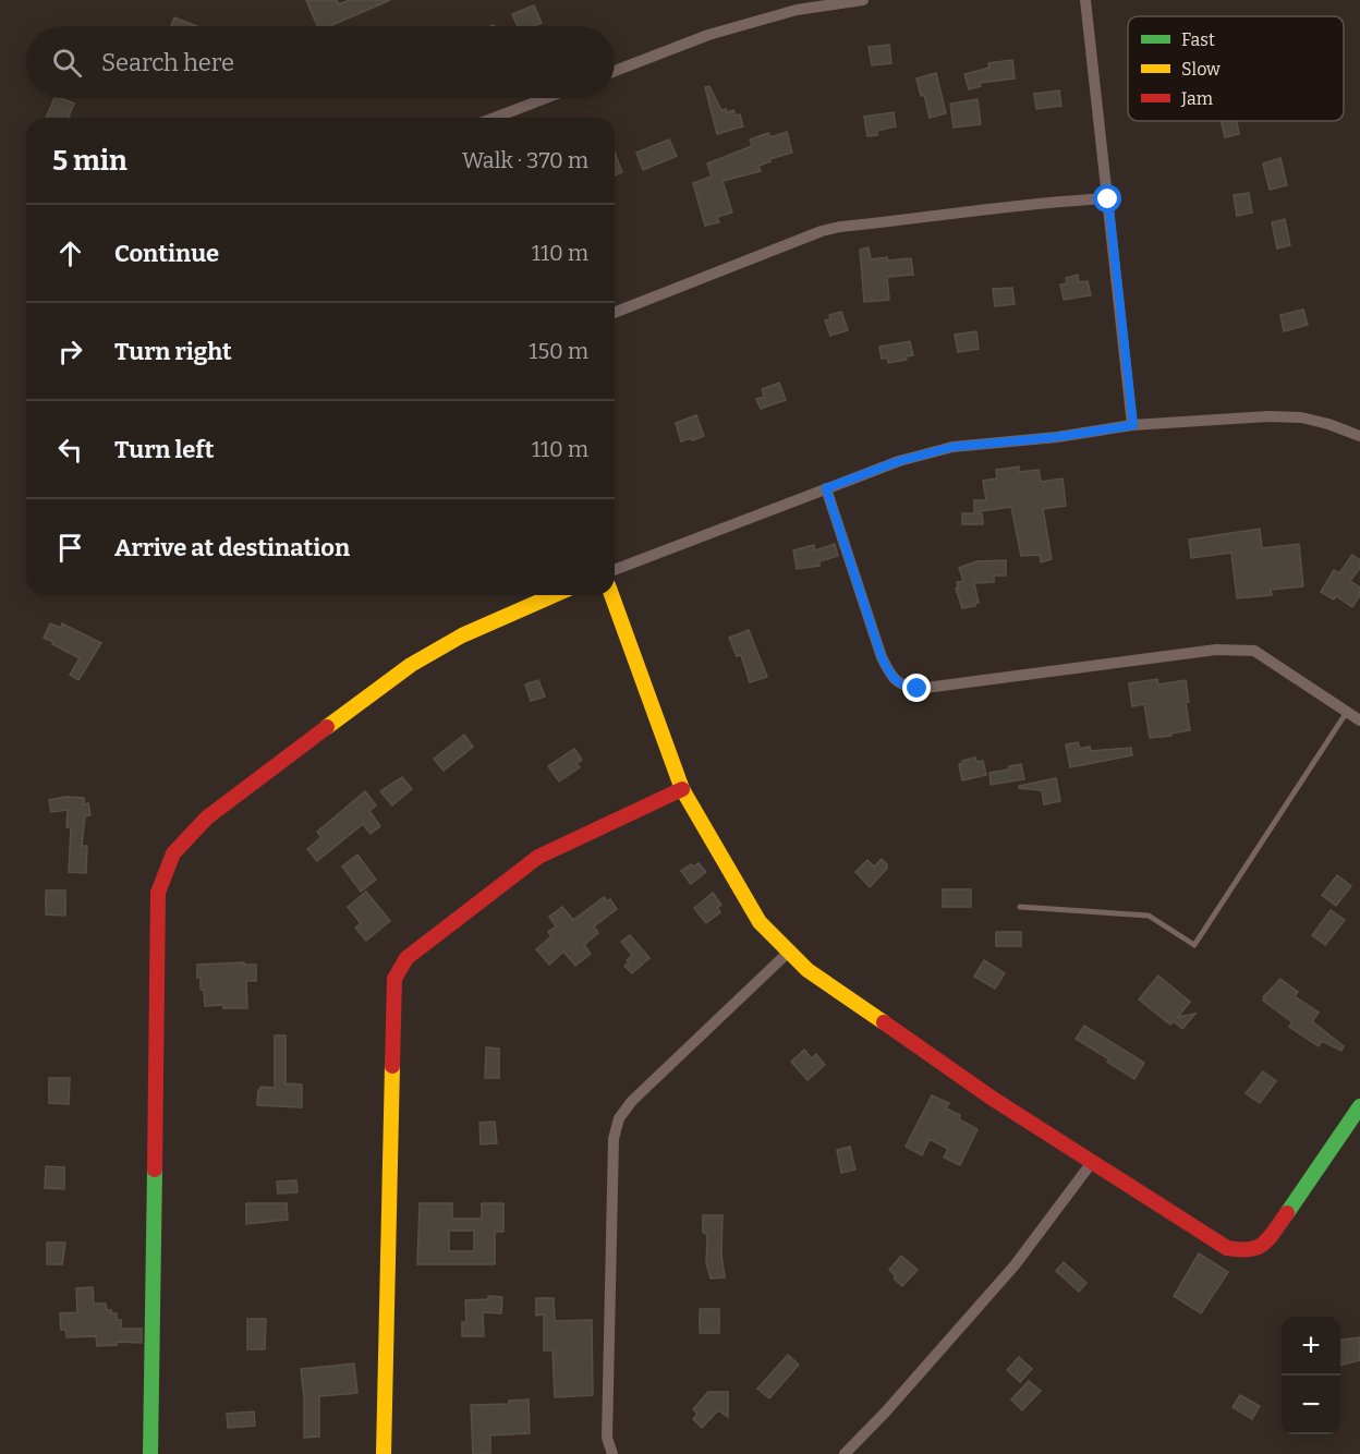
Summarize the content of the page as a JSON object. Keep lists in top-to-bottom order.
{
  "legend": ["Fast", "Slow", "Jam"],
  "page": {
    "search": "Search here",
    "heading": ["5 min", "Walk · 370 m"],
    "list": [
      ["Continue", "110 m"],
      ["Turn right", "150 m"],
      ["Turn left", "110 m"],
      "Arrive at destination"
    ],
    "map_buttons": ["+", "−"]
  }
}
